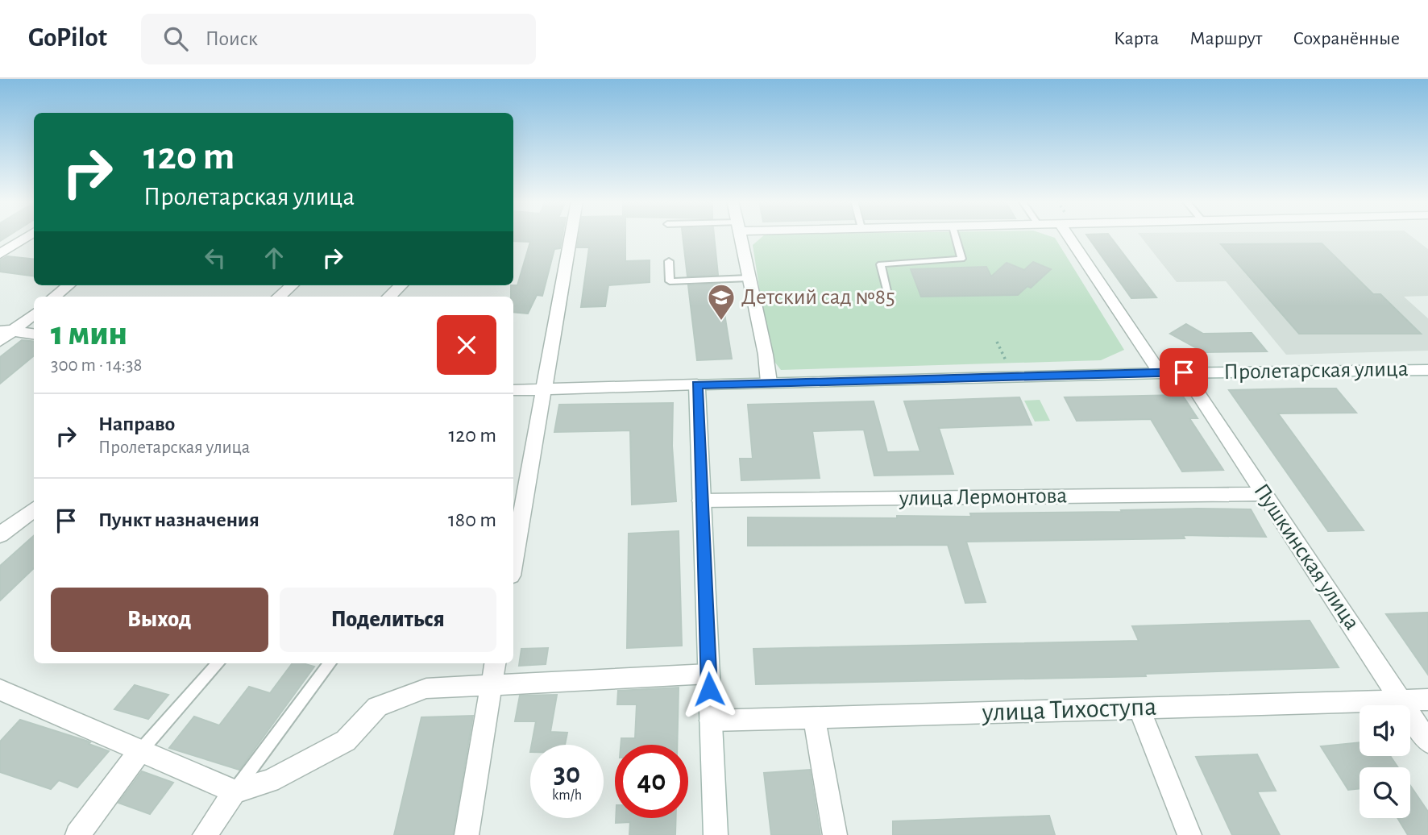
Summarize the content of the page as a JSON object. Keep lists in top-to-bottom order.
{
  "streets": {
    "street": [
      "Пролетарская улица",
      "улица Лермонтова",
      "Пушкинская улица",
      "улица Тихоступа"
    ]
  },
  "crossings": [
    ["Пролетарская улица", "Пушкинская улица"],
    ["улица Лермонтова", "Пушкинская улица"],
    ["Пушкинская улица", "улица Тихоступа"]
  ],
  "places": {
    "school or university": ["Детский сад №85"]
  },
  "page": {
    "header": "GoPilot",
    "search": "Поиск",
    "nav": ["Карта", "Маршрут", "Сохранённые"],
    "turn": ["120 m", "Пролетарская улица"],
    "heading": ["1 мин", "300 m · 14:38"],
    "list": [
      {
        "name": "Направо",
        "note": "Пролетарская улица",
        "value": "120 m"
      },
      {
        "name": "Пункт назначения",
        "value": "180 m"
      }
    ],
    "buttons": ["Выход", "Поделиться"],
    "speed": "30 km/h",
    "limit": "40"
  }
}
